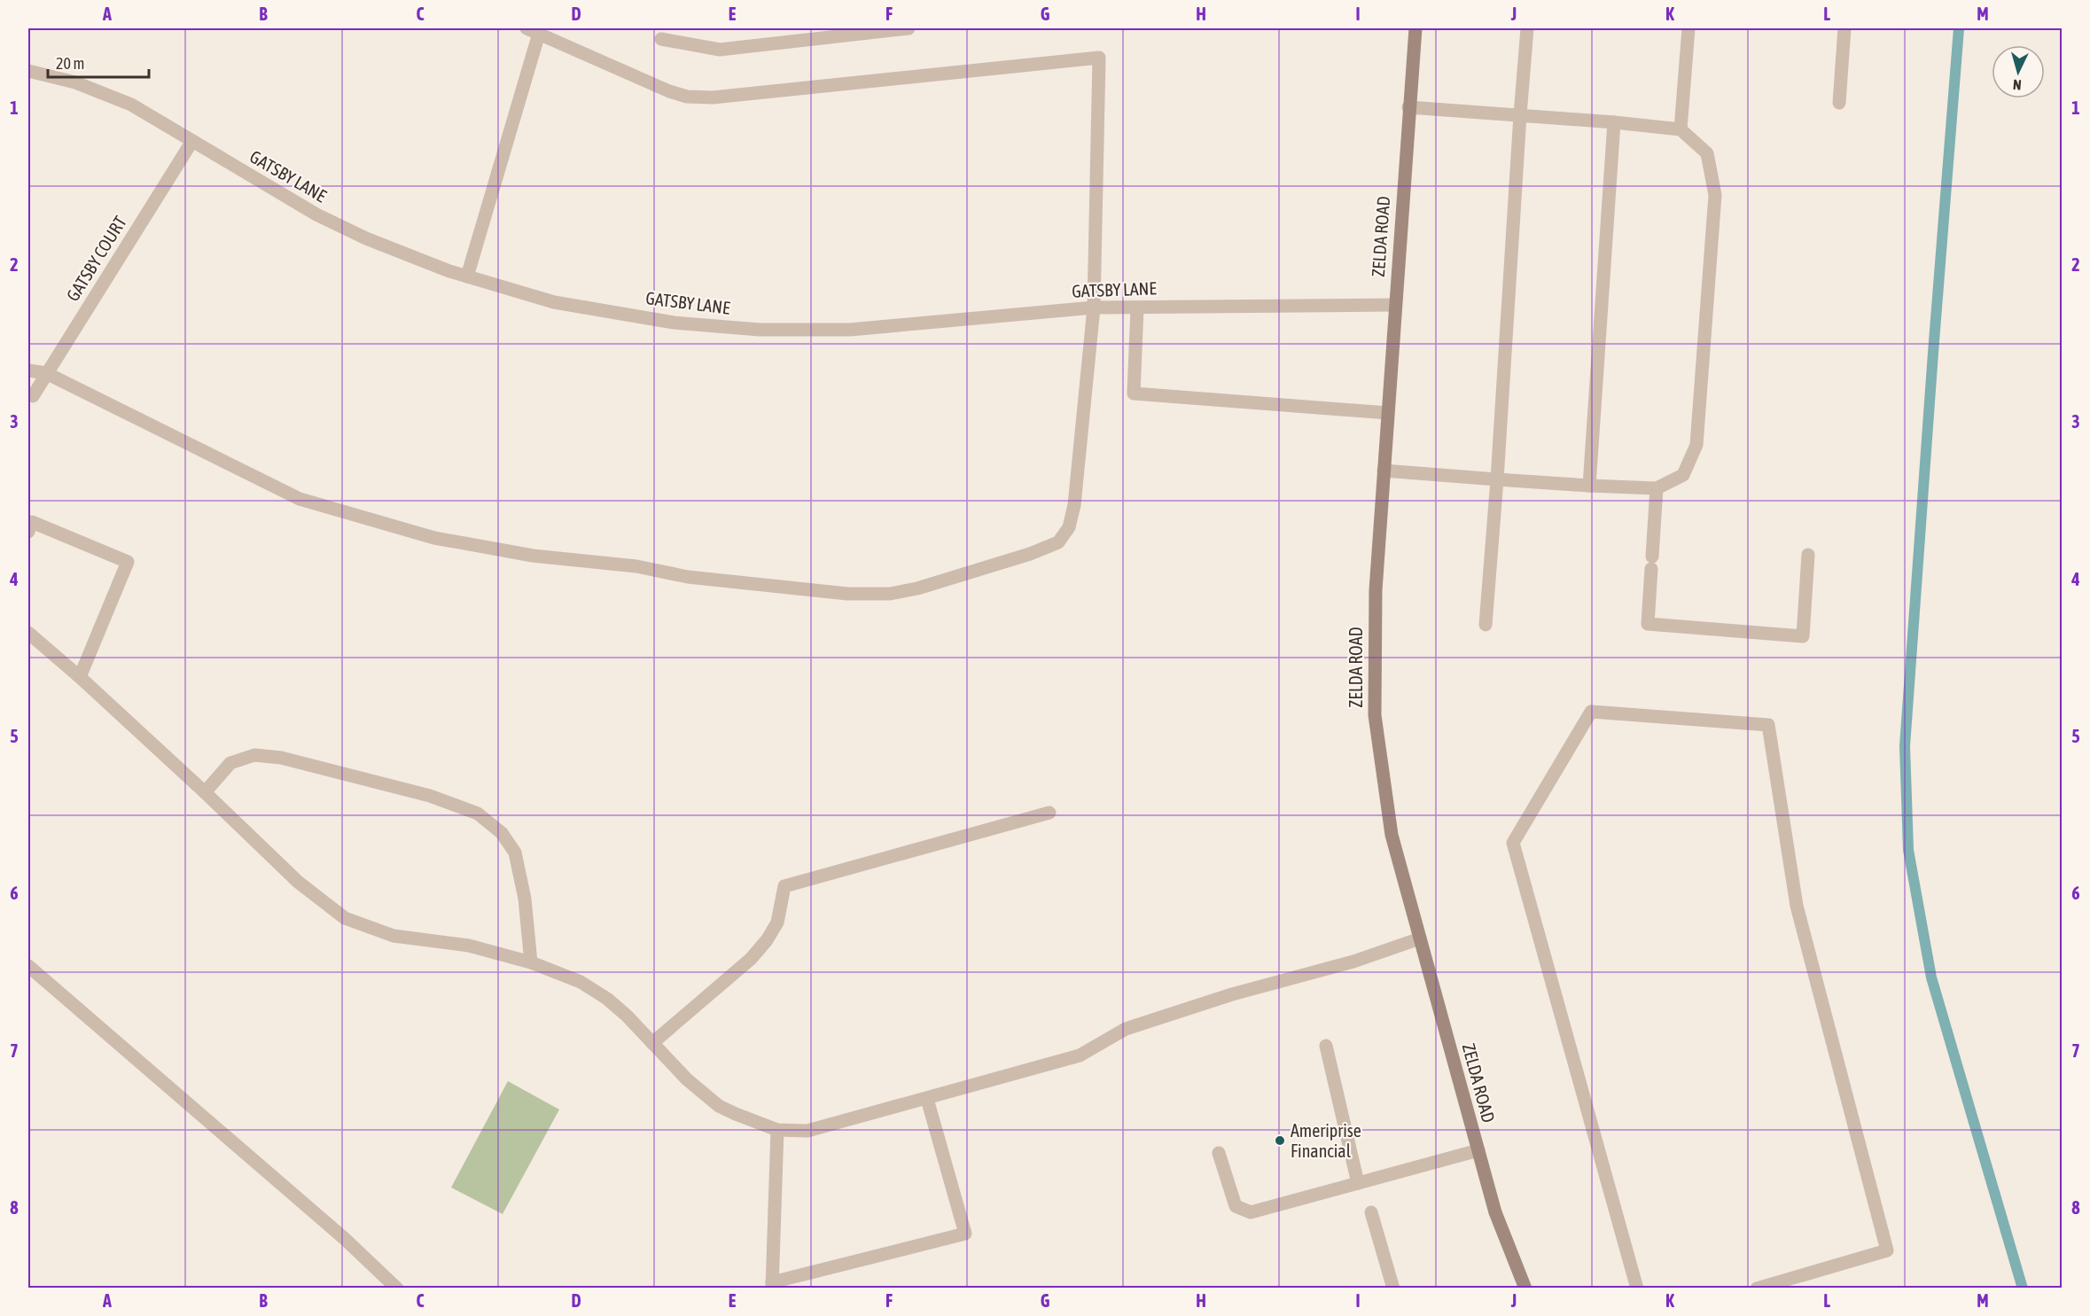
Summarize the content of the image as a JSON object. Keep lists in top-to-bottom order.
{
  "streets": {
    "main road": ["ZELDA ROAD"],
    "street": ["GATSBY LANE", "GATSBY COURT"]
  },
  "crossings": [
    ["GATSBY LANE", "ZELDA ROAD"],
    ["GATSBY LANE", "GATSBY COURT"]
  ],
  "places": ["Ameriprise Financial"],
  "scale_bar": "20 m",
  "north": "bottom",
  "grid": {
    "columns": [
      "A",
      "B",
      "C",
      "D",
      "E",
      "F",
      "G",
      "H",
      "I",
      "J",
      "K",
      "L",
      "M"
    ],
    "rows": [
      "1",
      "2",
      "3",
      "4",
      "5",
      "6",
      "7",
      "8"
    ]
  }
}
